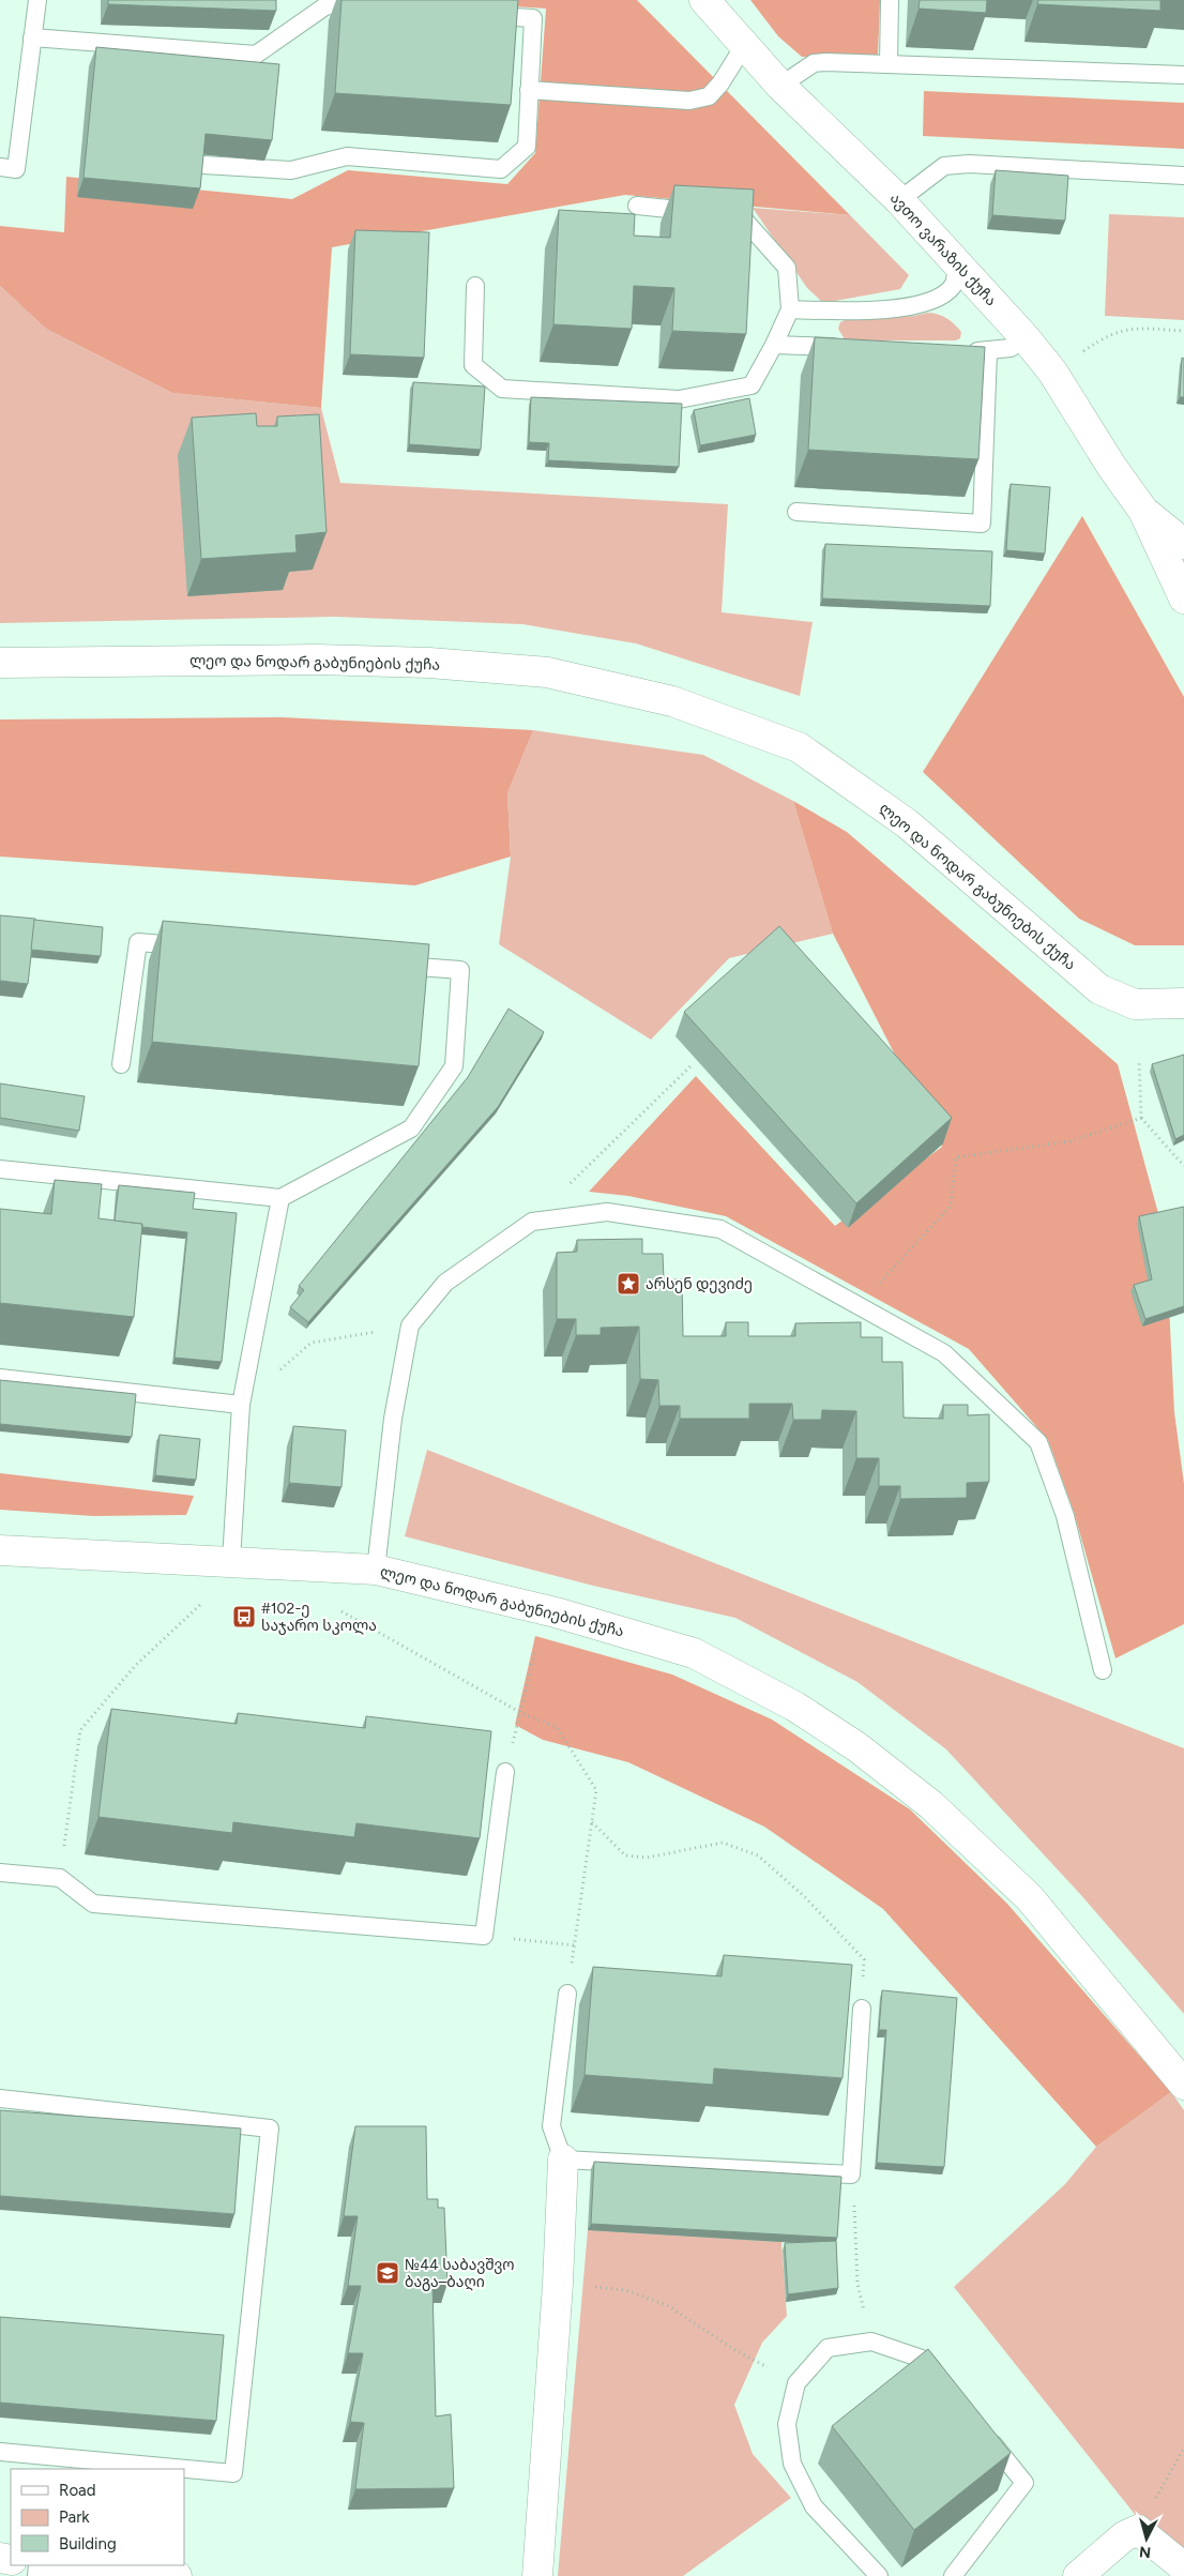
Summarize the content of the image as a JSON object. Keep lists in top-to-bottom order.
{
  "streets": {
    "street": ["ავთო ვარაზის ქუჩა", "ლეო და ნოდარ გაბუნიების ქუჩა"]
  },
  "places": {
    "place": ["არსენ დევიძე"],
    "bus stop": ["#102-ე საჯარო სკოლა"],
    "school or university": ["№44 საბავშვო ბაგა–ბაღი"]
  },
  "legend": ["Road", "Park", "Building"],
  "north": "bottom"
}
